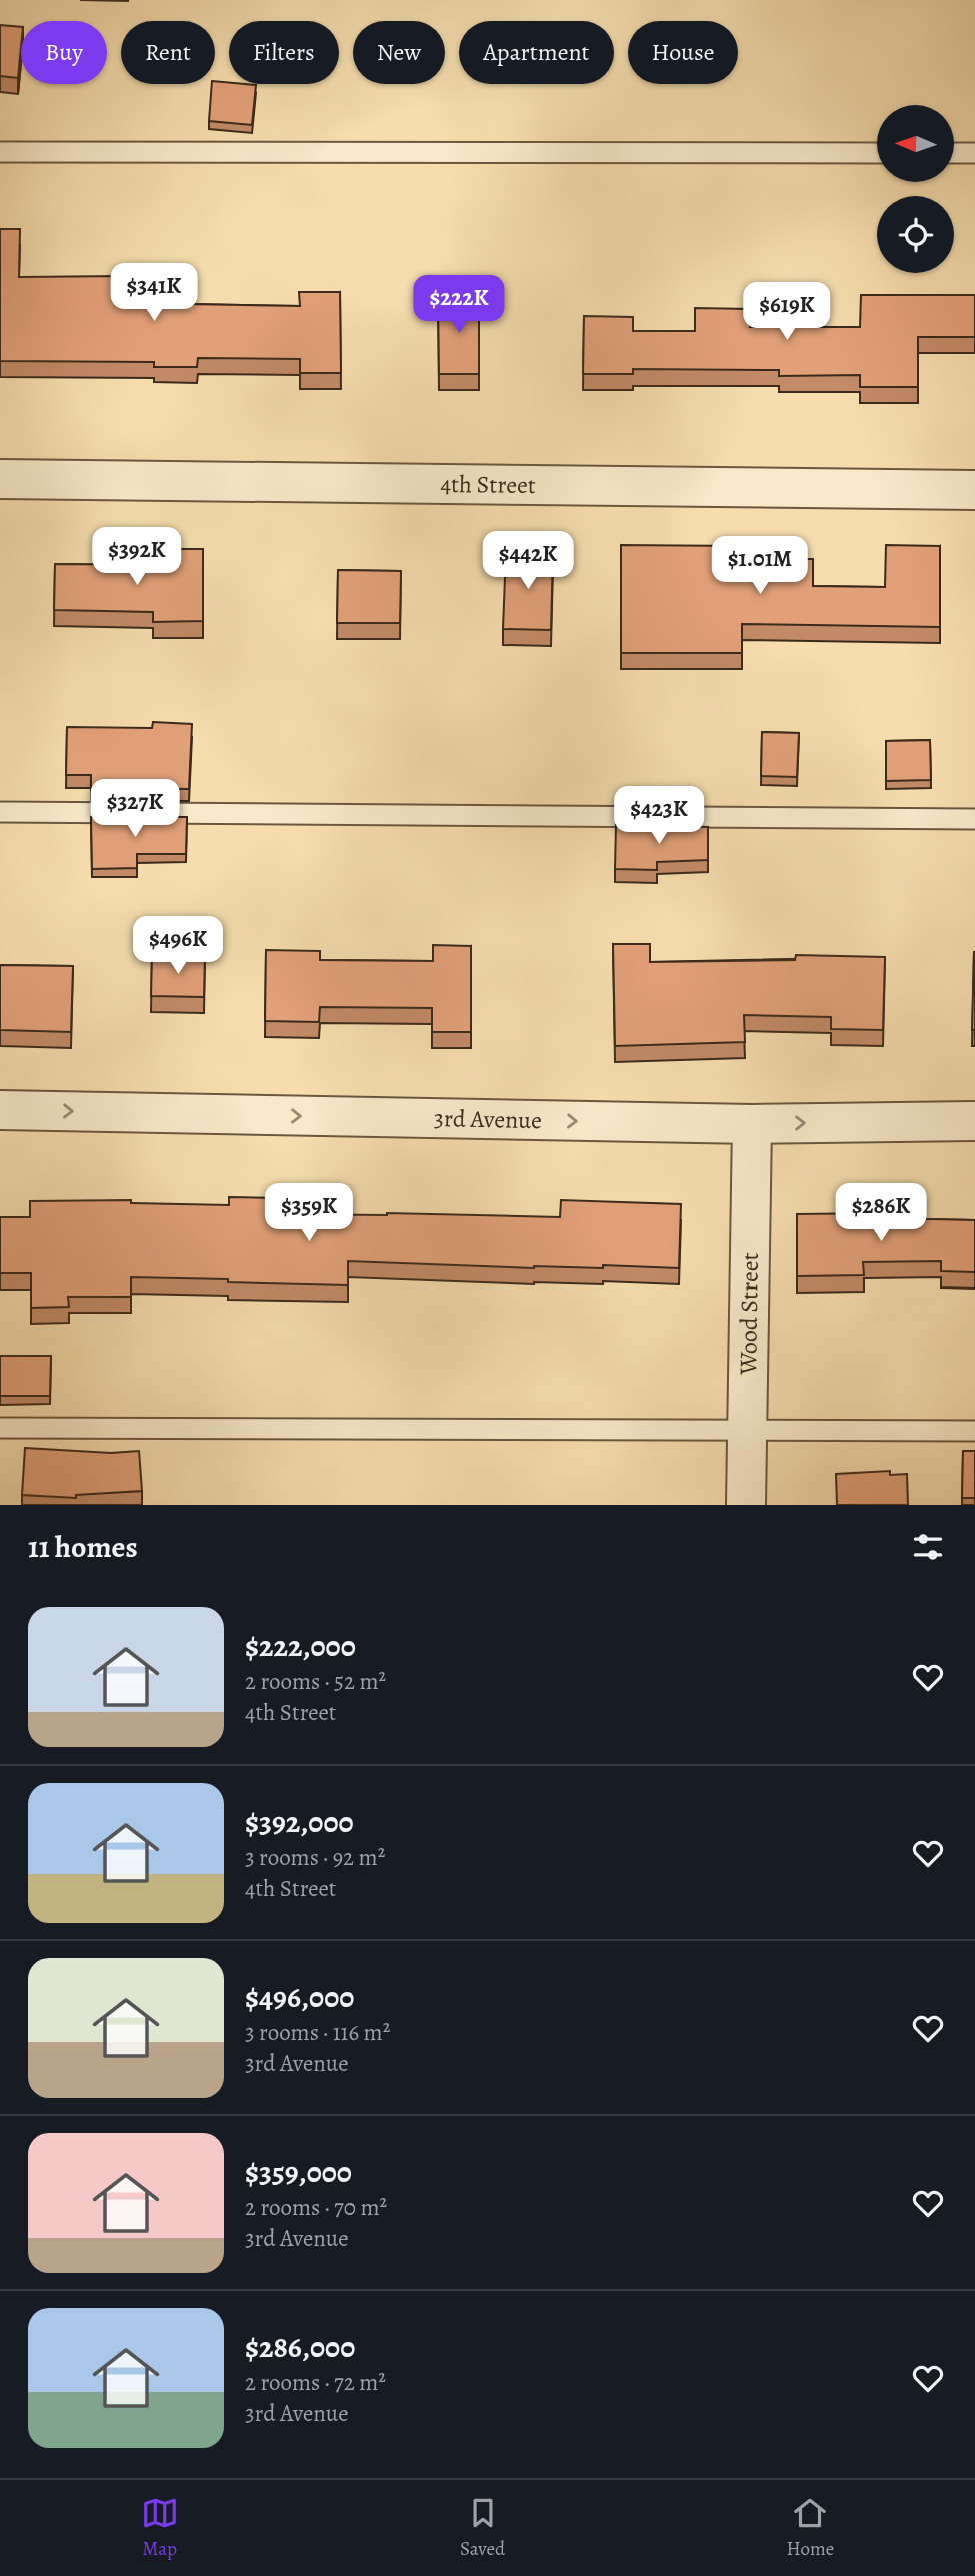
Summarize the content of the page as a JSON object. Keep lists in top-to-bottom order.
{
  "streets": {
    "street": ["4th Street", "3rd Avenue", "Wood Street"]
  },
  "crossings": [
    ["3rd Avenue", "Wood Street"]
  ],
  "one_way": ["3rd Avenue"],
  "north": "left",
  "page": {
    "chip": [
      "Buy",
      "Rent",
      "Filters",
      "New",
      "Apartment",
      "House"
    ],
    "price": [
      "$341K",
      "$222K",
      "$619K",
      "$392K",
      "$442K",
      "$1.01M",
      "$327K",
      "$423K",
      "$496K",
      "$359K",
      "$286K"
    ],
    "heading": "11 homes",
    "list": [
      {
        "name": "$222,000",
        "note": "2 rooms · 52 m² · 4th Street"
      },
      {
        "name": "$392,000",
        "note": "3 rooms · 92 m² · 4th Street"
      },
      {
        "name": "$496,000",
        "note": "3 rooms · 116 m² · 3rd Avenue"
      },
      {
        "name": "$359,000",
        "note": "2 rooms · 70 m² · 3rd Avenue"
      },
      {
        "name": "$286,000",
        "note": "2 rooms · 72 m² · 3rd Avenue"
      }
    ],
    "tabs": ["Map", "Saved", "Home"]
  }
}
